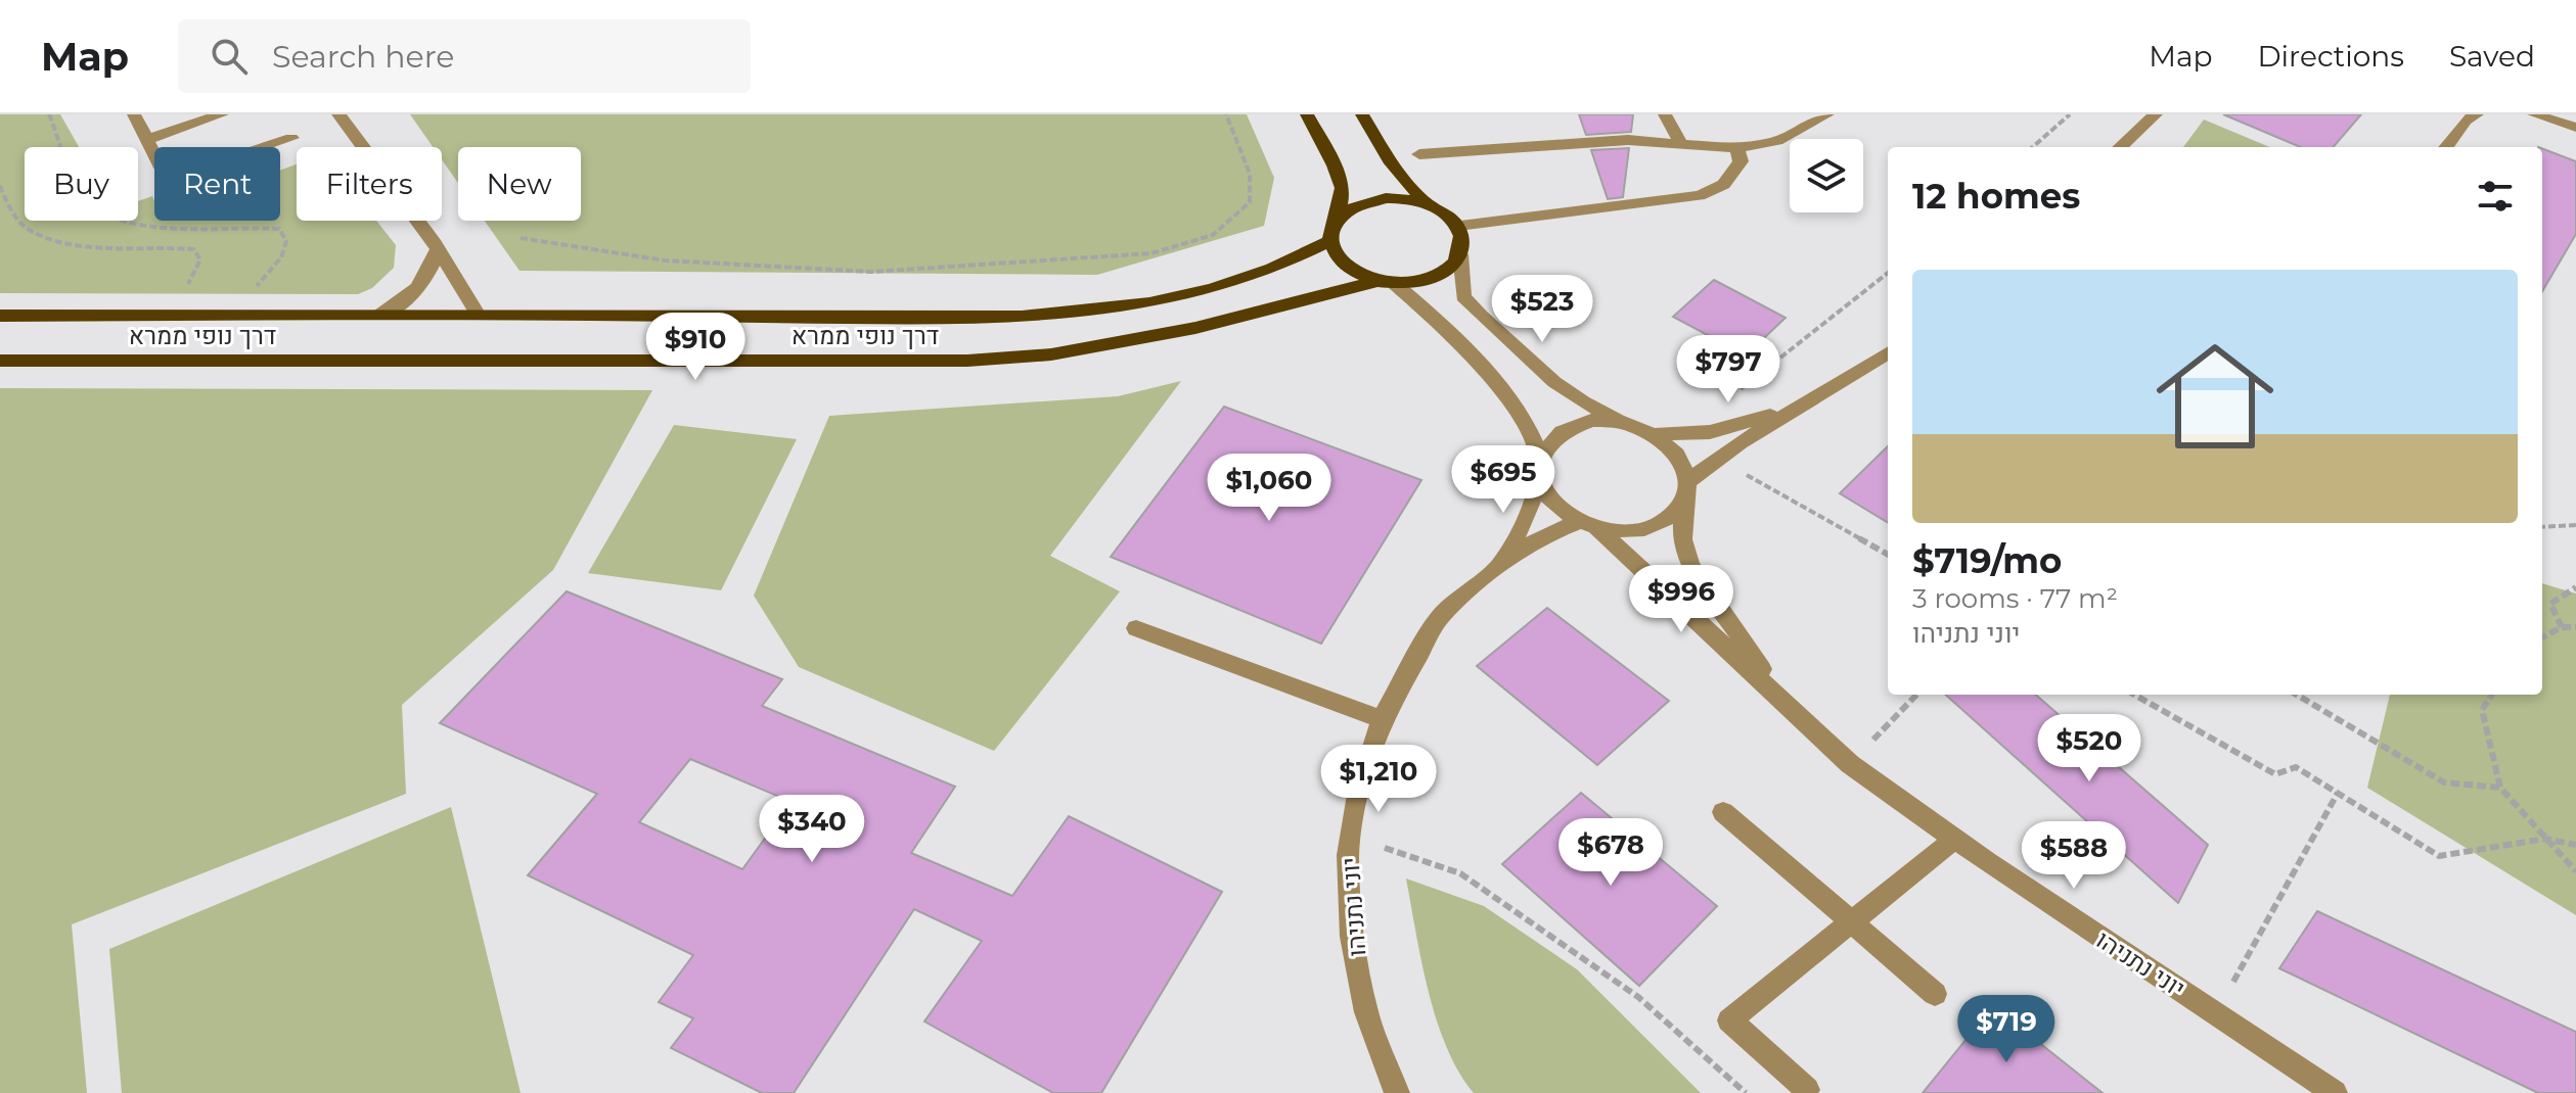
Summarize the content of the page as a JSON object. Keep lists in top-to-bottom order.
{
  "streets": {
    "main road": ["דרך נופי ממרא"],
    "street": ["יוני נתניהו"]
  },
  "page": {
    "header": "Map",
    "search": "Search here",
    "nav": ["Map", "Directions", "Saved"],
    "chip": [
      "Buy",
      "Rent",
      "Filters",
      "New"
    ],
    "heading": "12 homes",
    "list": [
      {
        "name": "$719/mo",
        "note": "3 rooms · 77 m² · יוני נתניהו"
      }
    ],
    "price": [
      "$523",
      "$910",
      "$797",
      "$695",
      "$1,060",
      "$996",
      "$520",
      "$1,210",
      "$340",
      "$678",
      "$588",
      "$719"
    ]
  }
}
